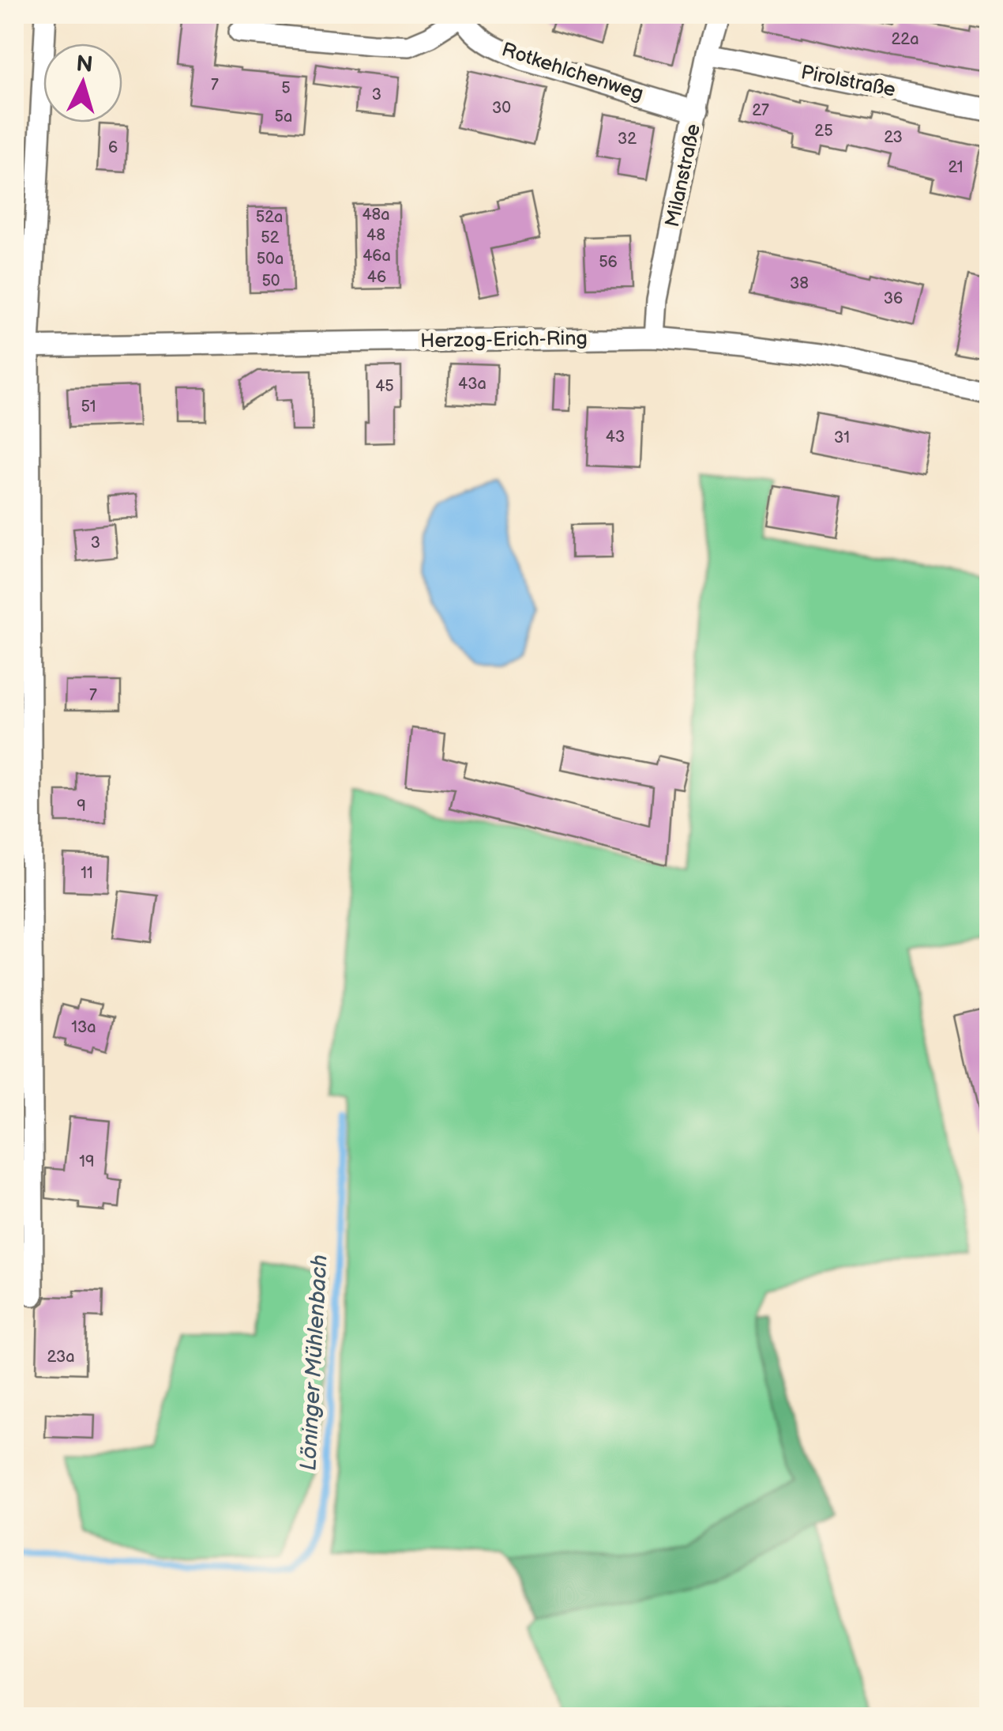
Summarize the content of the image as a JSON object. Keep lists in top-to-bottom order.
{
  "streets": {
    "street": [
      "Rotkehlchenweg",
      "Pirolstraße",
      "Milanstraße",
      "Herzog-Erich-Ring"
    ]
  },
  "crossings": [
    ["Rotkehlchenweg", "Milanstraße"],
    ["Pirolstraße", "Milanstraße"],
    ["Milanstraße", "Herzog-Erich-Ring"]
  ],
  "water": ["Löninger Mühlenbach"],
  "house_numbers": [
    "22a",
    "7",
    "5",
    "3",
    "30",
    "27",
    "5a",
    "25",
    "23",
    "32",
    "6",
    "21",
    "48a",
    "52a",
    "48",
    "52",
    "46a",
    "50a",
    "56",
    "46",
    "50",
    "38",
    "36",
    "43a",
    "45",
    "51",
    "43",
    "31",
    "3",
    "7",
    "9",
    "11",
    "13a",
    "19",
    "23a"
  ],
  "north": "top"
}
